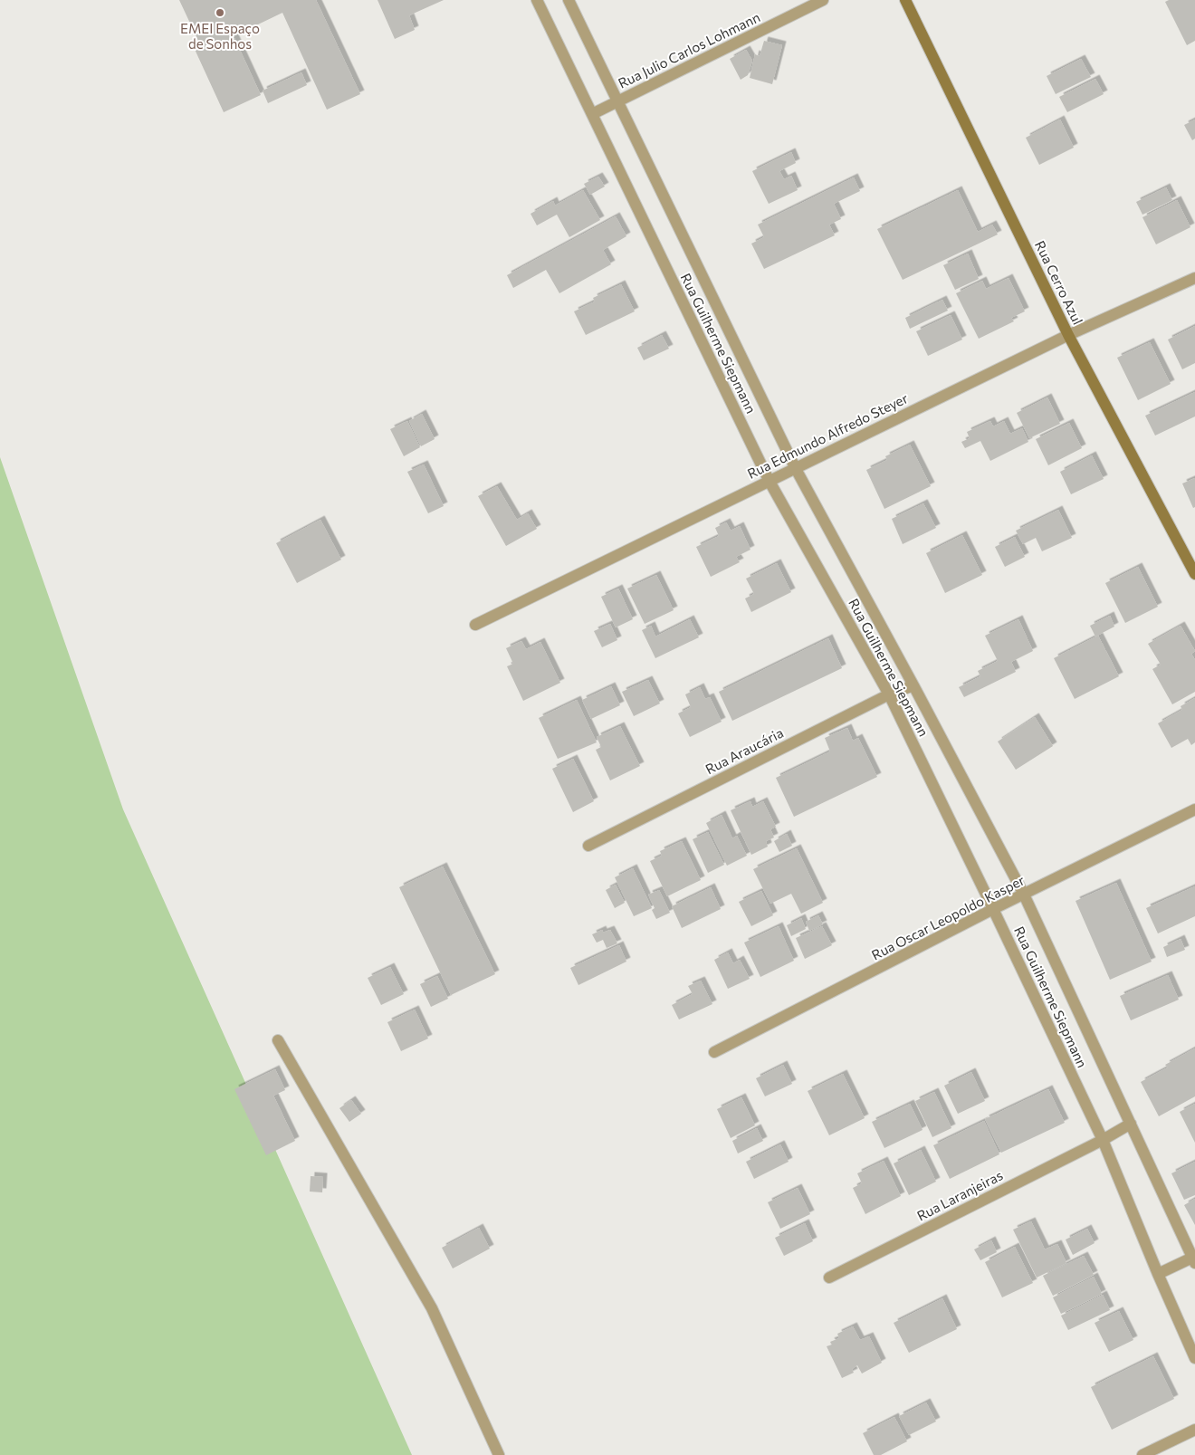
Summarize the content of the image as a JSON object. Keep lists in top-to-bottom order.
{
  "streets": {
    "street": [
      "Rua Julio Carlos Lohmann",
      "Rua Cerro Azul",
      "Rua Guilherme Siepmann",
      "Rua Edmundo Alfredo Steyer",
      "Rua Araucária",
      "Rua Oscar Leopoldo Kasper",
      "Rua Laranjeiras"
    ]
  },
  "crossings": [
    ["Rua Julio Carlos Lohmann", "Rua Guilherme Siepmann"],
    ["Rua Cerro Azul", "Rua Edmundo Alfredo Steyer"],
    ["Rua Guilherme Siepmann", "Rua Edmundo Alfredo Steyer"],
    ["Rua Guilherme Siepmann", "Rua Araucária"],
    ["Rua Guilherme Siepmann", "Rua Oscar Leopoldo Kasper"],
    ["Rua Guilherme Siepmann", "Rua Laranjeiras"]
  ],
  "places": ["EMEI Espaço de Sonhos"]
}
